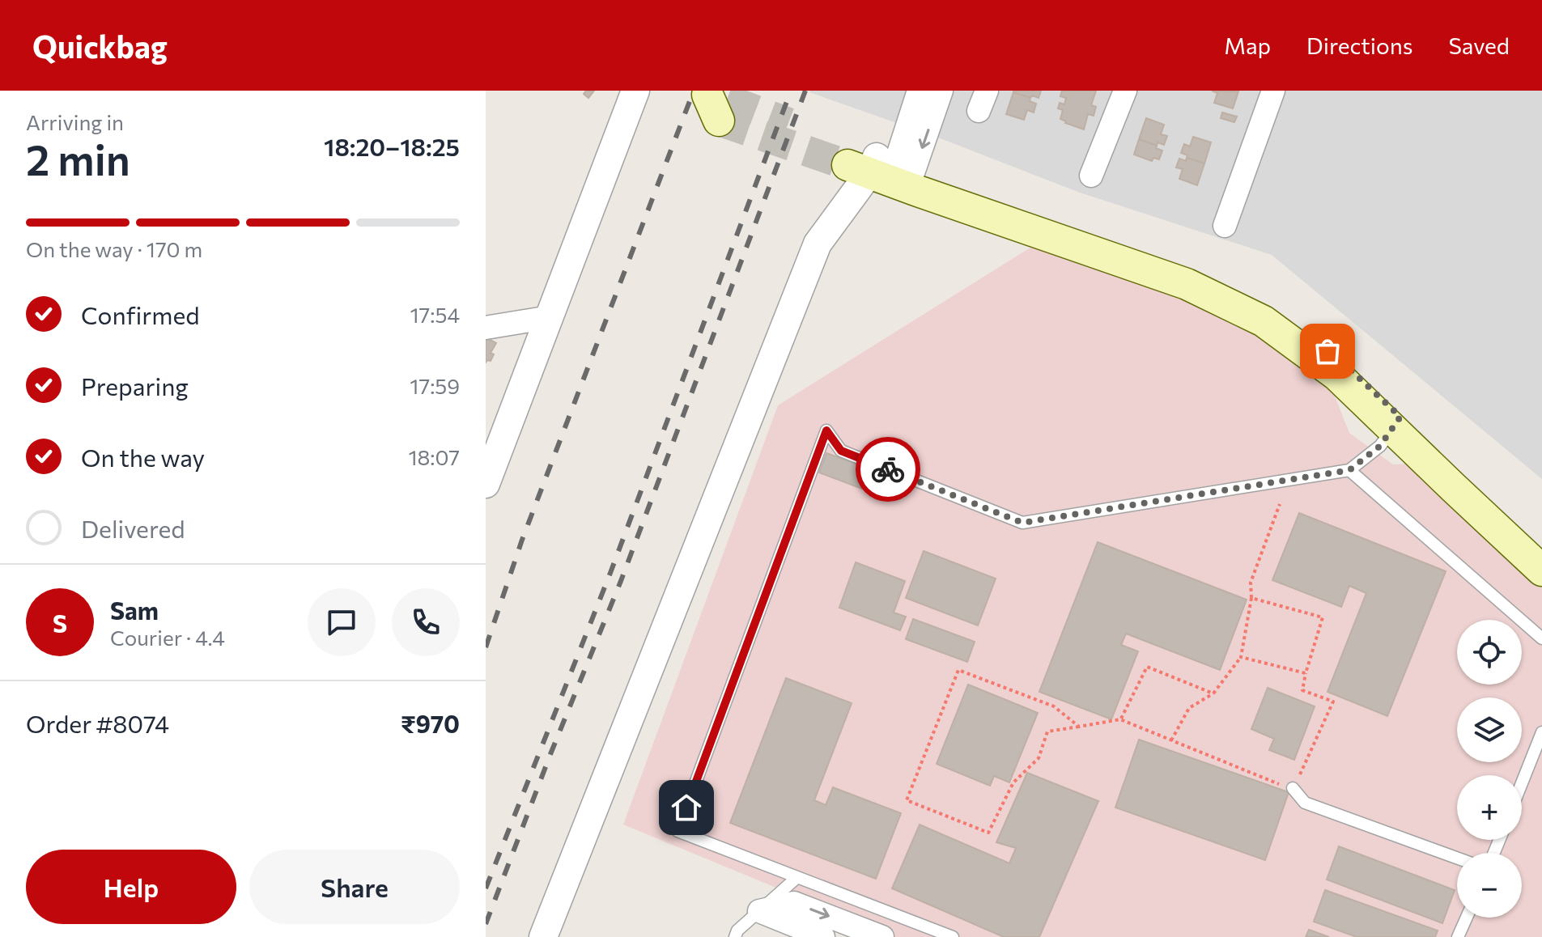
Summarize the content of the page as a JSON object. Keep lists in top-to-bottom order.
{
  "page": {
    "header": "Quickbag",
    "nav": ["Map", "Directions", "Saved"],
    "heading": ["2 min", "Arriving in", "18:20–18:25"],
    "panel": [
      "Sam",
      "Courier · 4.4",
      "Order #8074",
      "₹970"
    ],
    "bar": "On the way · 170 m",
    "list": [
      ["Confirmed", "17:54"],
      ["Preparing", "17:59"],
      ["On the way", "18:07"],
      "Delivered"
    ],
    "round": "S",
    "map_buttons": ["+", "−"],
    "buttons": ["Help", "Share"]
  }
}
